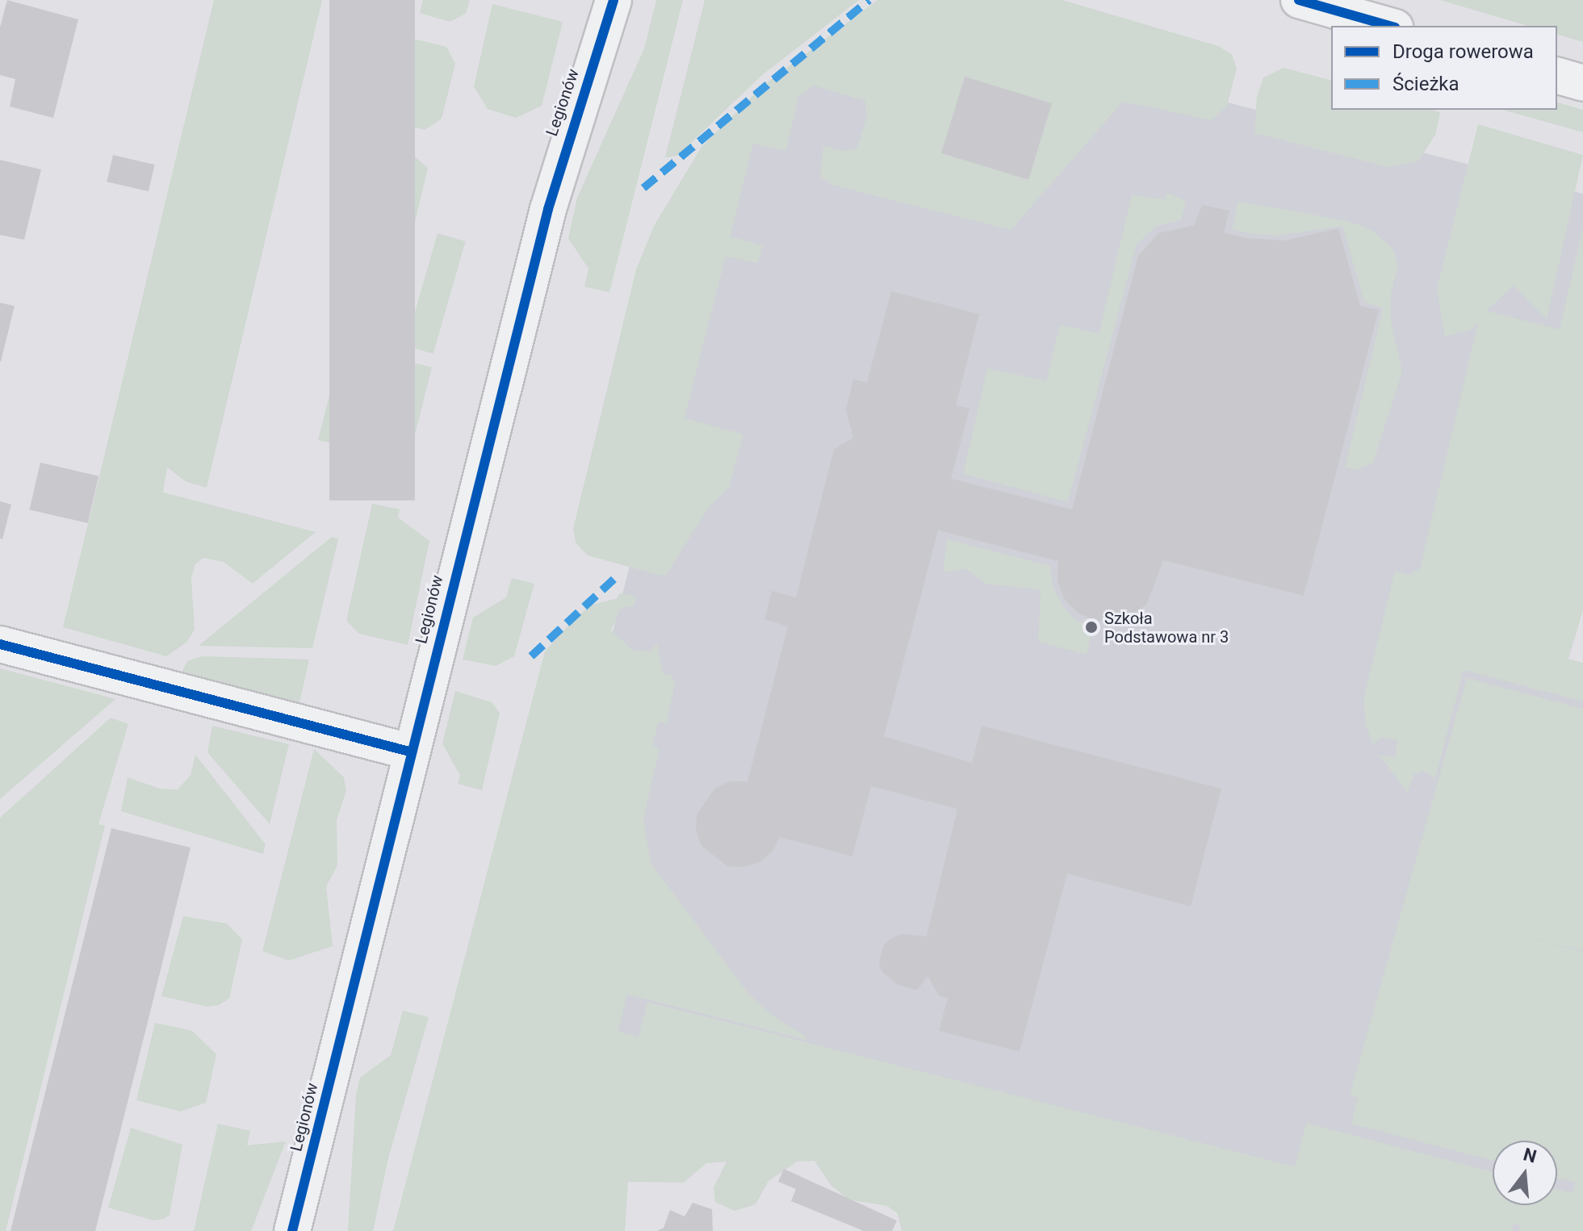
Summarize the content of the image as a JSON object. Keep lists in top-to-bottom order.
{
  "streets": {
    "street": ["Legionów"]
  },
  "places": ["Szkoła Podstawowa nr 3"],
  "legend": ["Droga rowerowa", "Ścieżka"],
  "north": "top"
}
